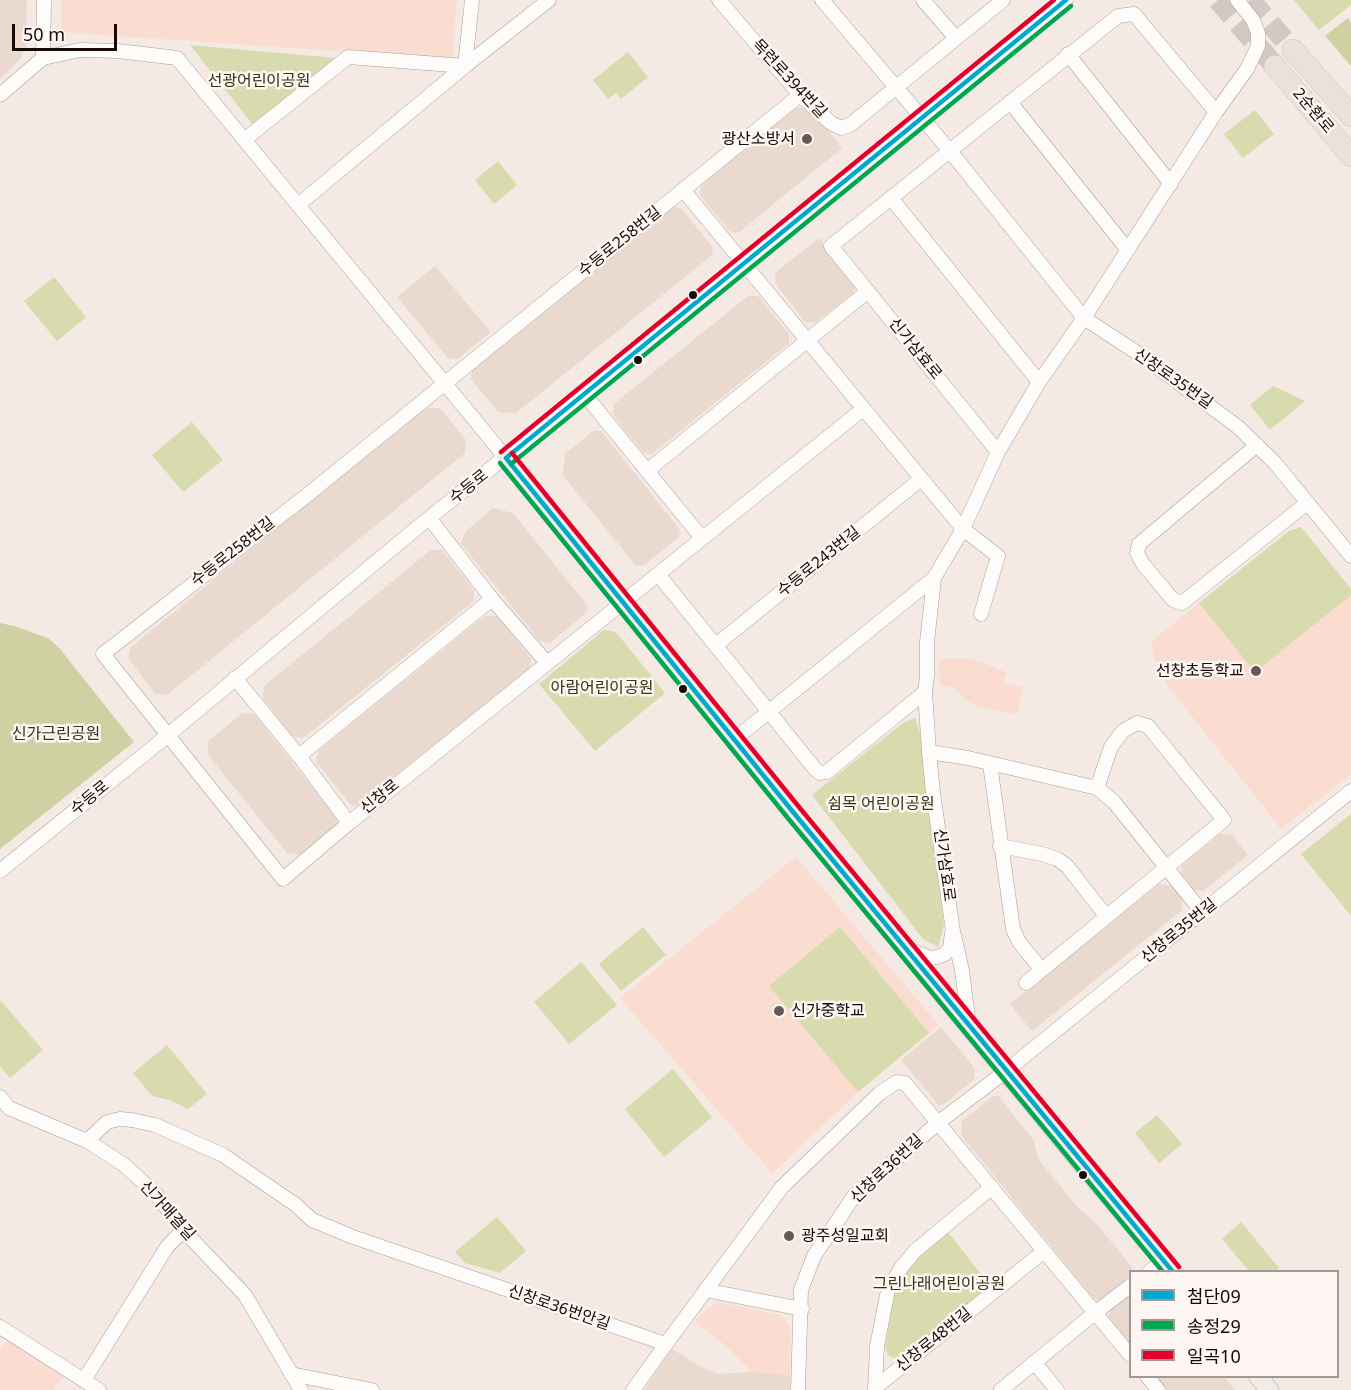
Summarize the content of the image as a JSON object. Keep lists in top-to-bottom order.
{
  "streets": {
    "highway": ["2순환로"],
    "street": [
      "목련로394번길",
      "수등로258번길",
      "신가삼효로",
      "신창로35번길",
      "수등로",
      "수등로243번길",
      "신창로",
      "신창로36번길",
      "신가매결길",
      "신창로36번안길",
      "신창로48번길"
    ]
  },
  "crossings": [
    ["목련로394번길", "수등로258번길"],
    ["수등로258번길", "수등로"],
    ["수등로258번길", "신창로"],
    ["신가삼효로", "신창로35번길"],
    ["신창로35번길", "신창로36번길"],
    ["수등로", "신창로"],
    ["신창로36번길", "신창로48번길"],
    ["신가매결길", "신창로36번안길"]
  ],
  "parks": [
    "선광어린이공원",
    "아람어린이공원",
    "신가근린공원",
    "쉼목 어린이공원",
    "그린나래어린이공원"
  ],
  "places": [
    "광산소방서",
    "선창초등학교",
    "신가중학교",
    "광주성일교회"
  ],
  "lines": ["transit line 첨단09", "transit line 일곡10", "transit line 송정29"],
  "legend": ["첨단09", "송정29", "일곡10"],
  "scale_bar": "50 m"
}
